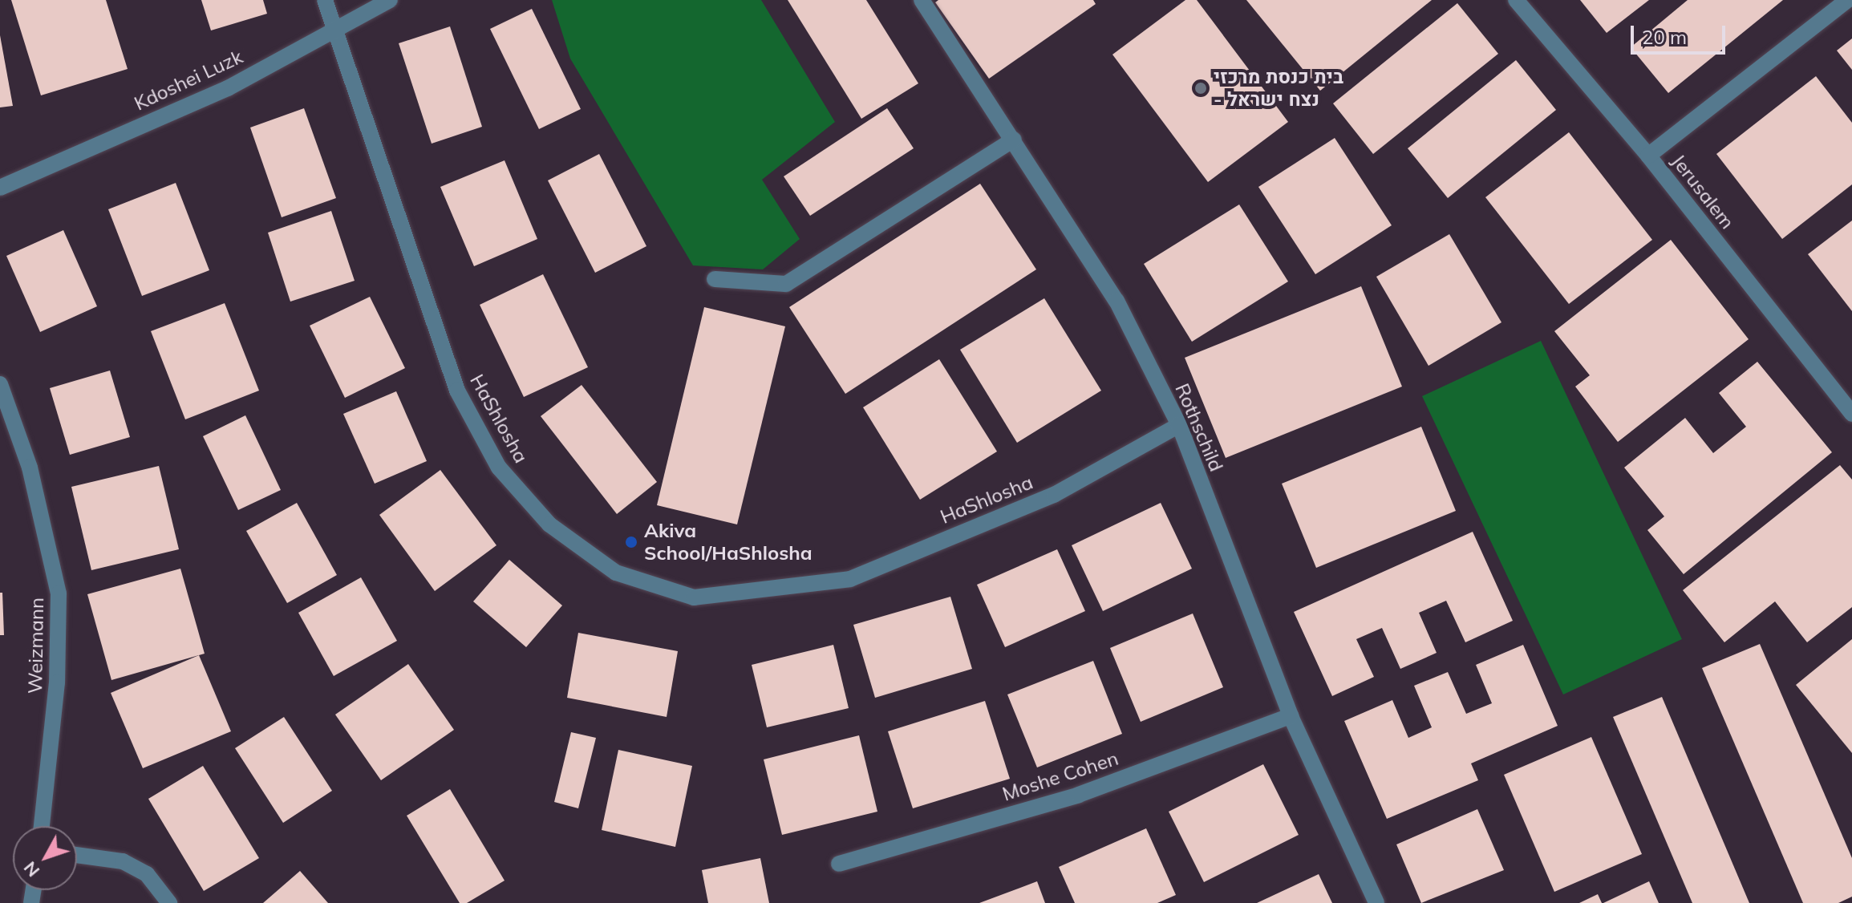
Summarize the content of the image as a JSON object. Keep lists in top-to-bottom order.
{
  "streets": {
    "street": [
      "Kdoshei Luzk",
      "Jerusalem",
      "HaShlosha",
      "Rothschild",
      "Weizmann",
      "Moshe Cohen"
    ]
  },
  "crossings": [
    ["Kdoshei Luzk", "HaShlosha"],
    ["HaShlosha", "Rothschild"],
    ["Rothschild", "Moshe Cohen"]
  ],
  "places": ["בית כנסת מרכזי - נצח ישראל", "Akiva School/HaShlosha"],
  "scale_bar": "20 m",
  "north": "bottom left"
}
